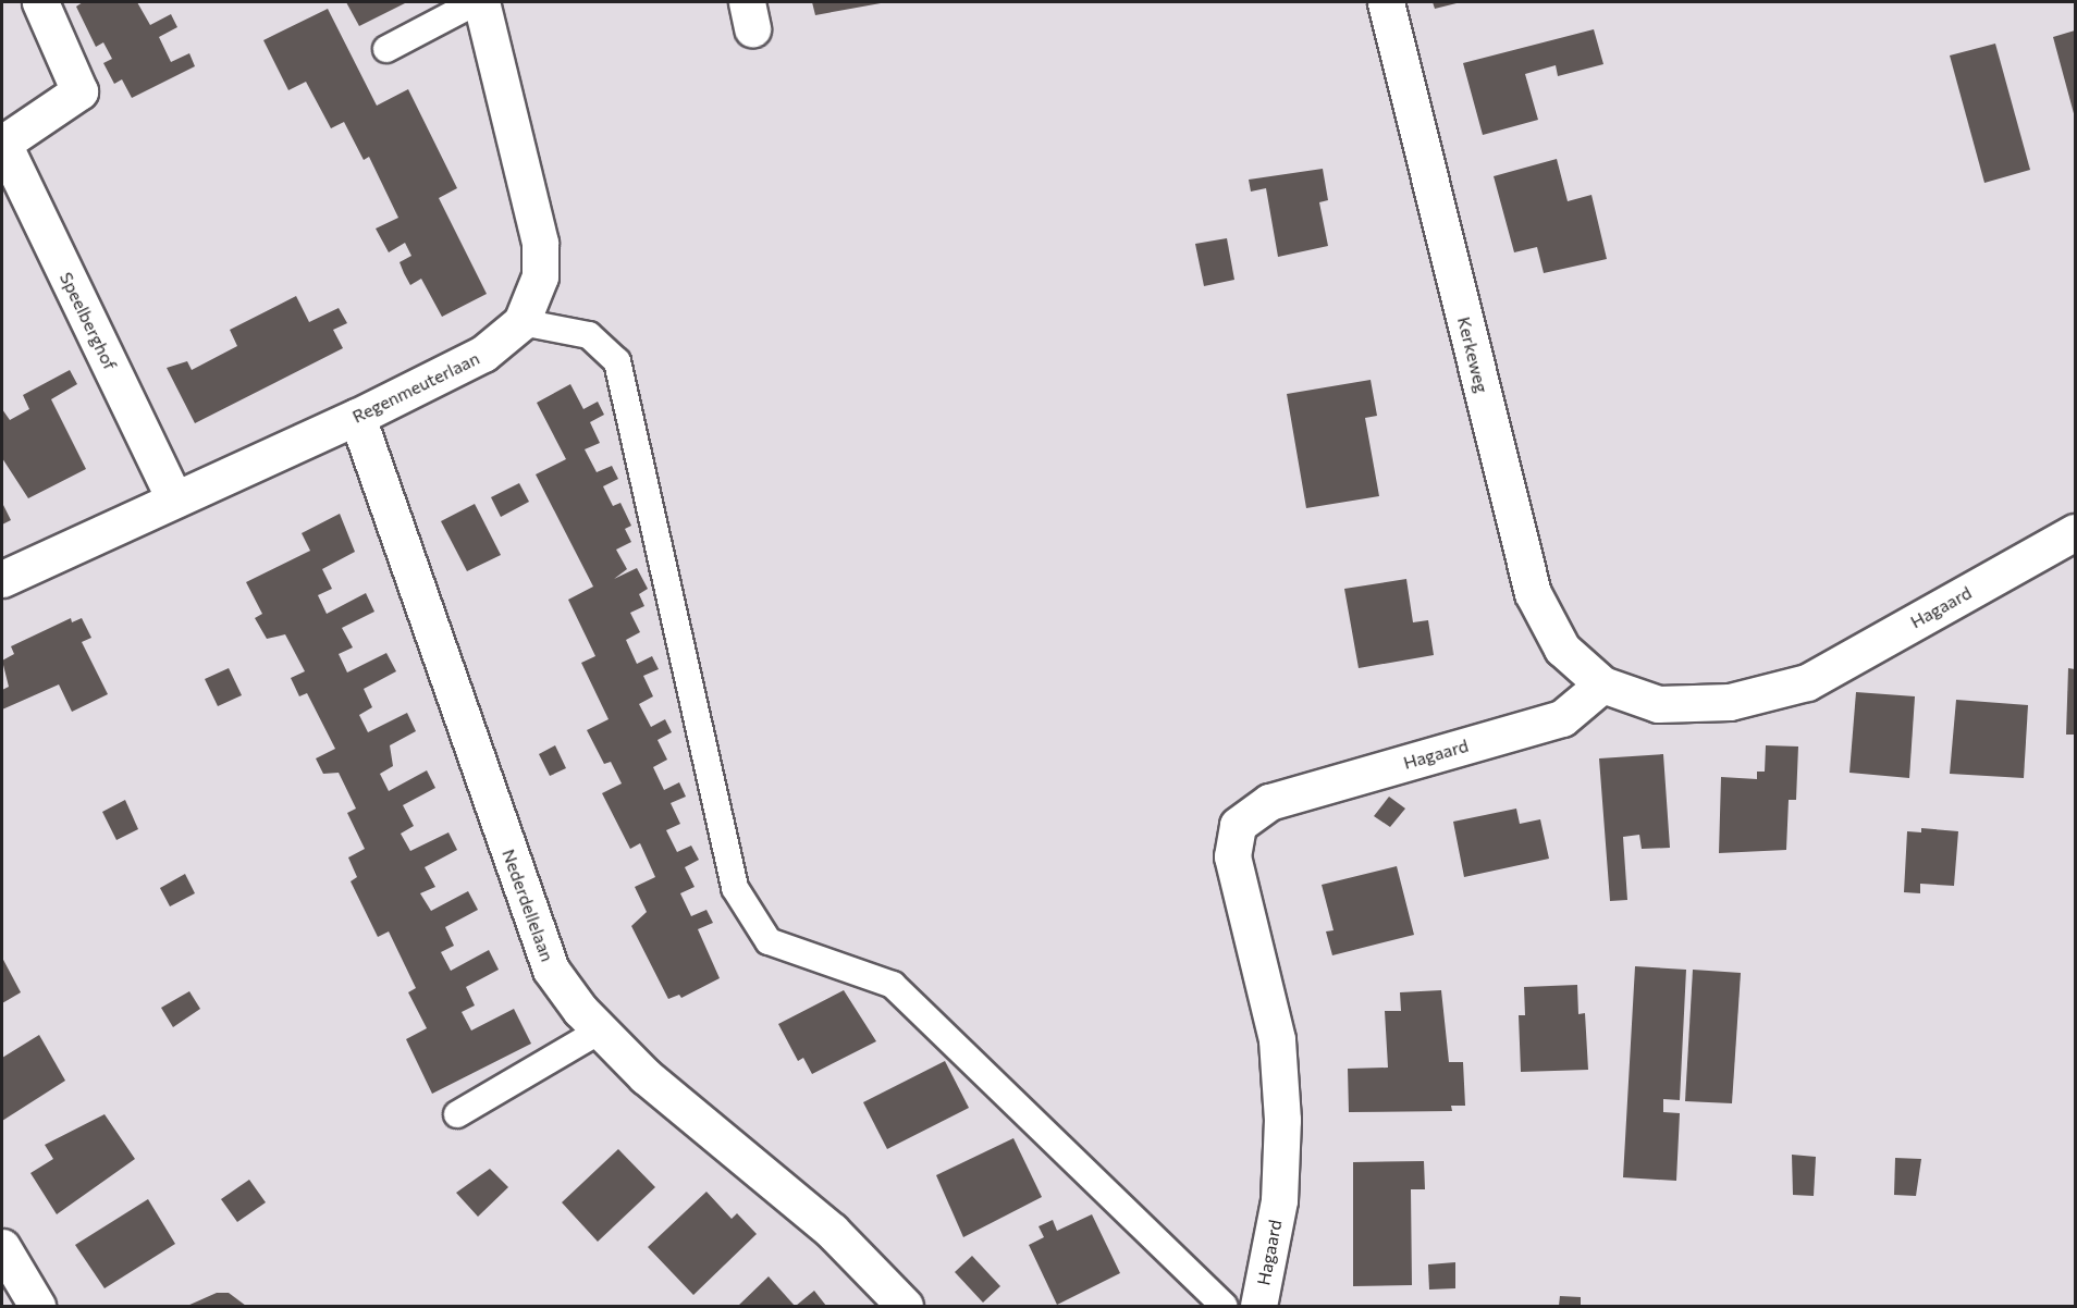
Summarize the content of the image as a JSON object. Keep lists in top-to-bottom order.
{
  "streets": {
    "street": [
      "Speelberghof",
      "Kerkeweg",
      "Regenmeuterlaan",
      "Hagaard",
      "Nederdellelaan"
    ]
  },
  "crossings": [
    ["Speelberghof", "Regenmeuterlaan"],
    ["Kerkeweg", "Hagaard"],
    ["Regenmeuterlaan", "Nederdellelaan"]
  ]
}
